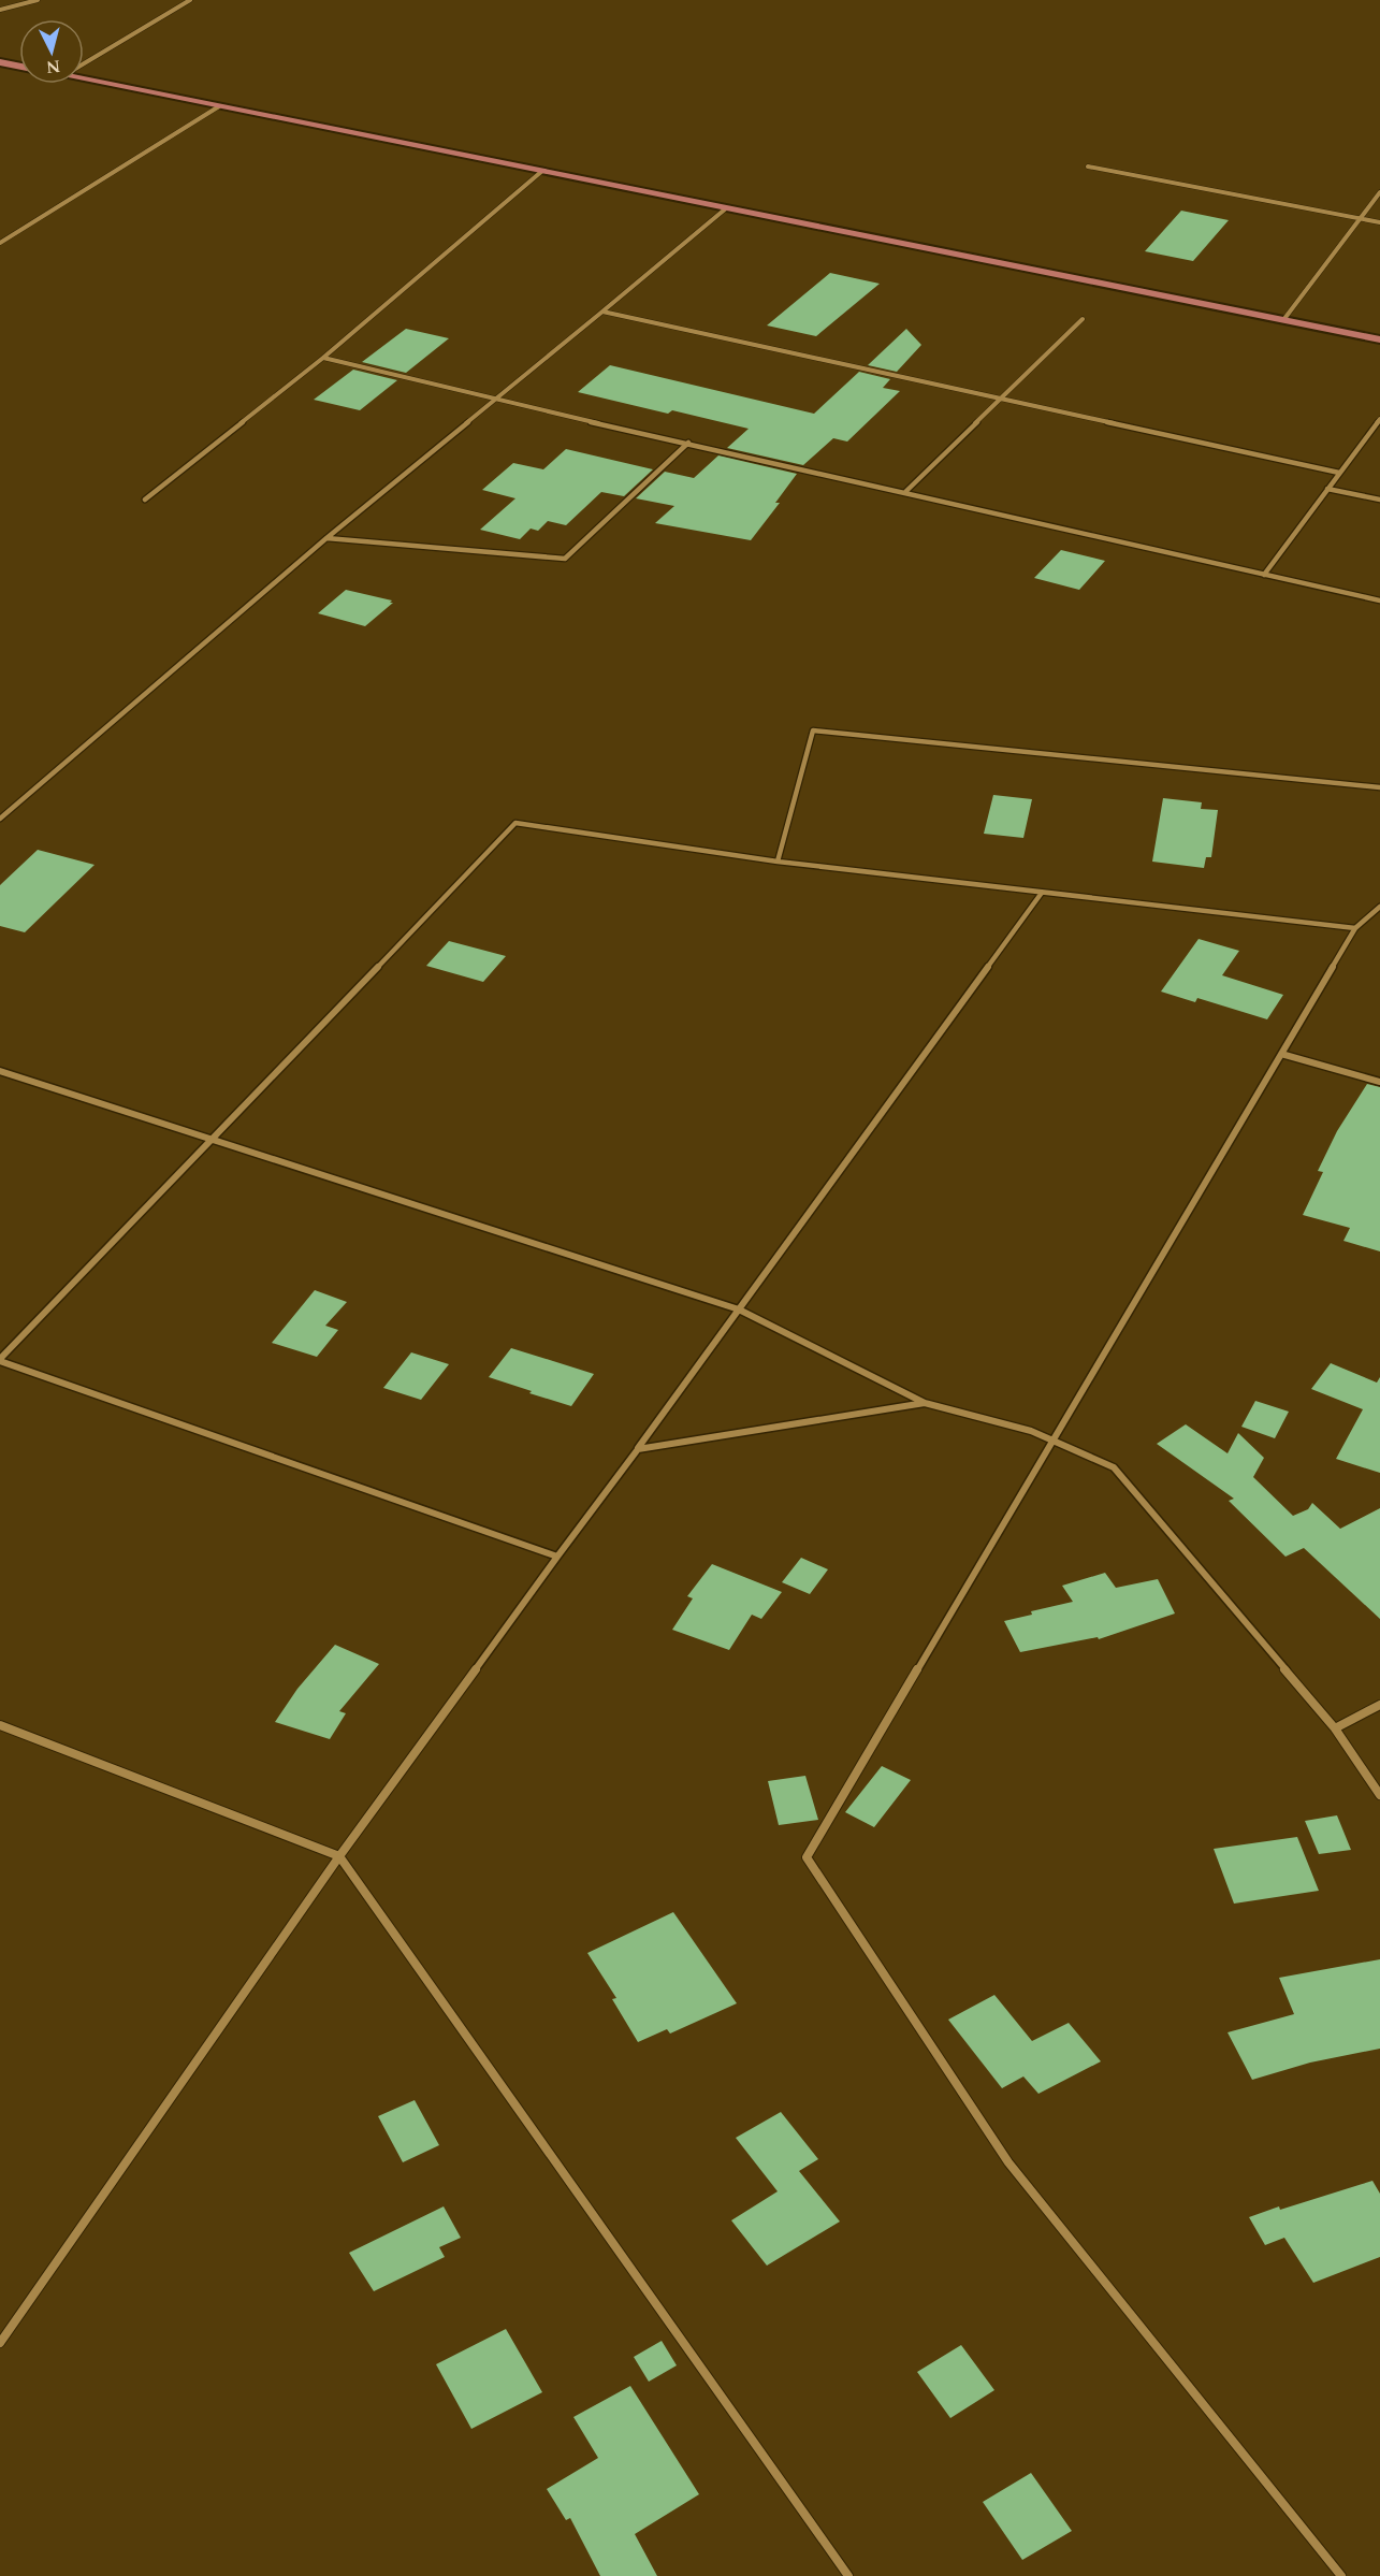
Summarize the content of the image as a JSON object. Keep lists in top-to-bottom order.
{
  "north": "bottom"
}
